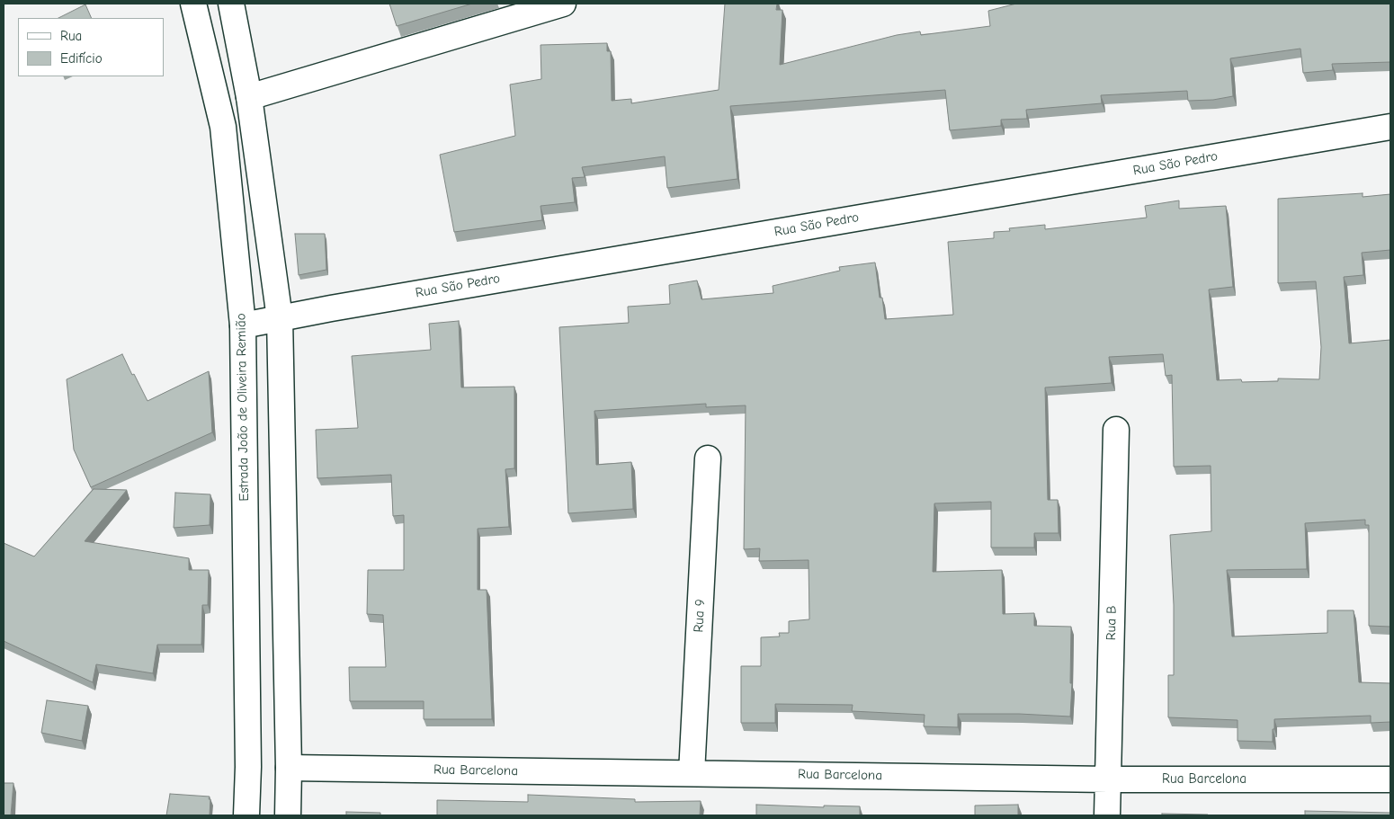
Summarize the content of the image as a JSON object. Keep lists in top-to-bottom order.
{
  "streets": {
    "street": [
      "Rua São Pedro",
      "Estrada João de Oliveira Remião",
      "Rua 9",
      "Rua B",
      "Rua Barcelona"
    ]
  },
  "crossings": [
    ["Rua São Pedro", "Estrada João de Oliveira Remião"],
    ["Rua 9", "Rua Barcelona"],
    ["Rua B", "Rua Barcelona"]
  ],
  "legend": ["Rua", "Edifício"]
}
